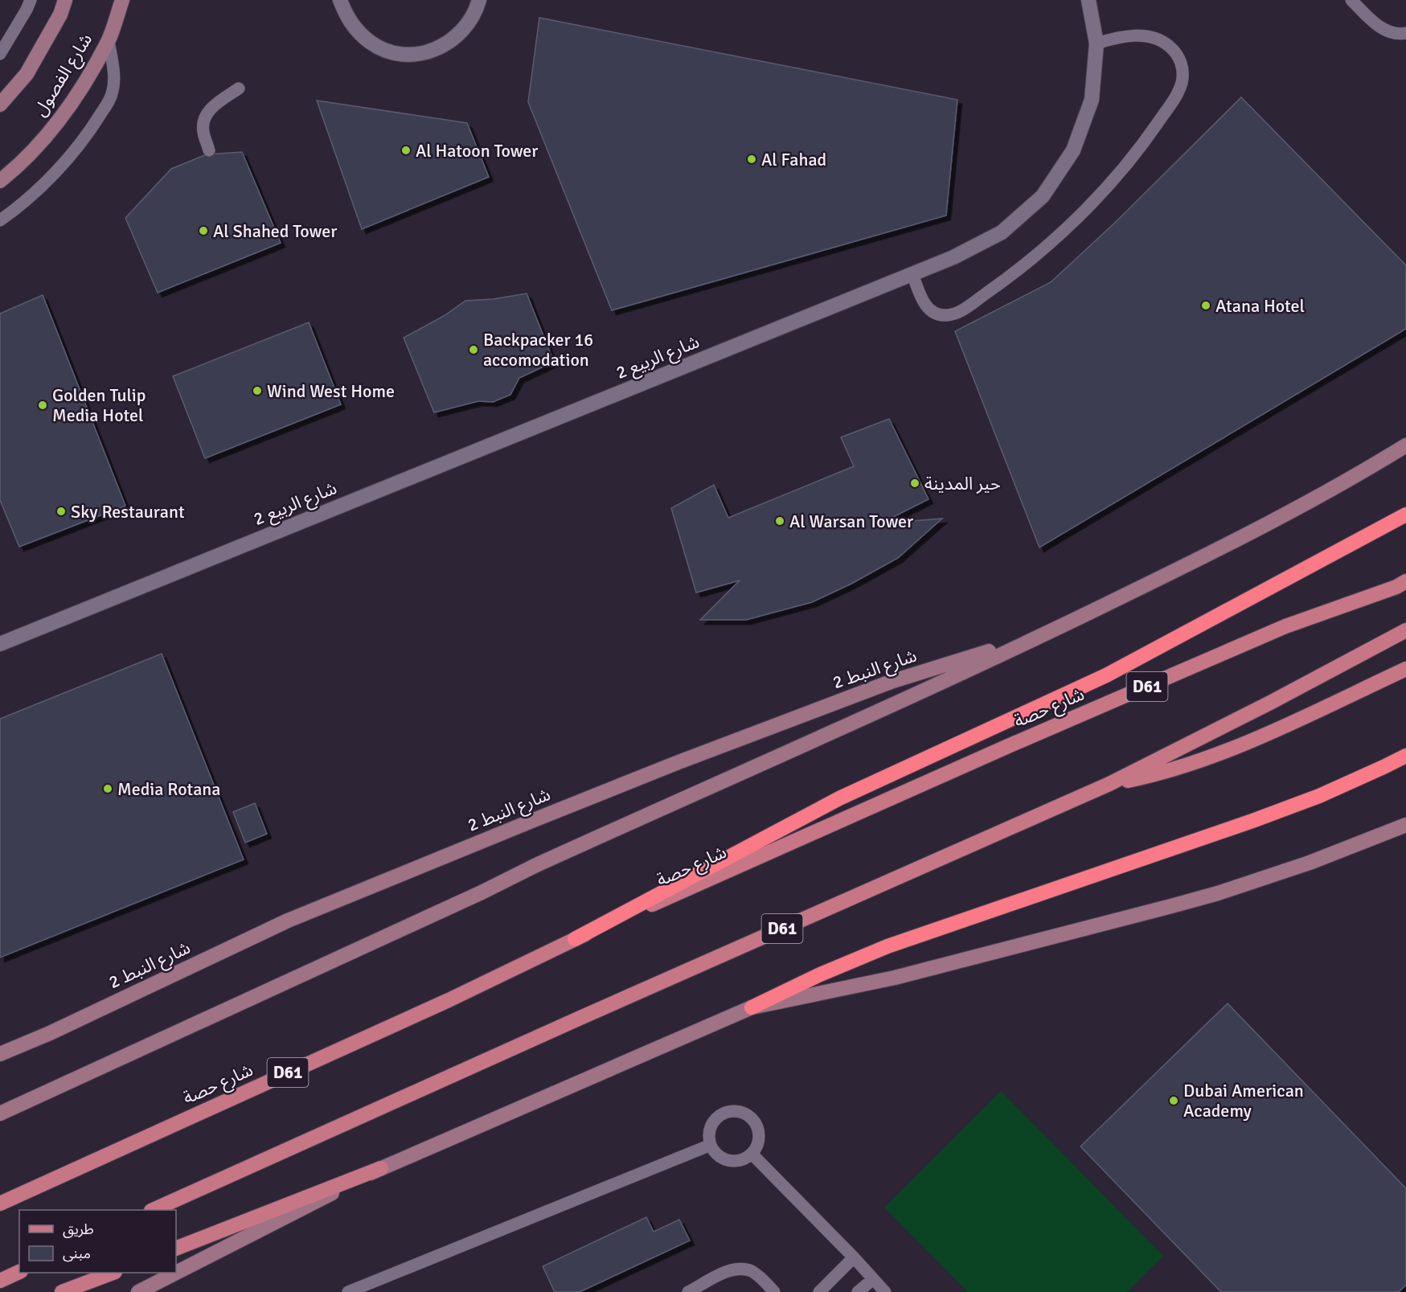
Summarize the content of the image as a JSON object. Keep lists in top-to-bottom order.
{
  "streets": {
    "main road": [
      "شارع الفصول",
      "شارع النبط 2",
      "D61",
      "شارع حصة"
    ],
    "street": ["شارع الربيع 2"]
  },
  "places": [
    "Al Hatoon Tower",
    "Al Fahad",
    "Al Shahed Tower",
    "Atana Hotel",
    "Backpacker 16 accomodation",
    "Wind West Home",
    "Golden Tulip Media Hotel",
    "حير المدينة",
    "Sky Restaurant",
    "Al Warsan Tower",
    "Media Rotana",
    "Dubai American Academy"
  ],
  "legend": ["طريق", "مبنى"]
}
